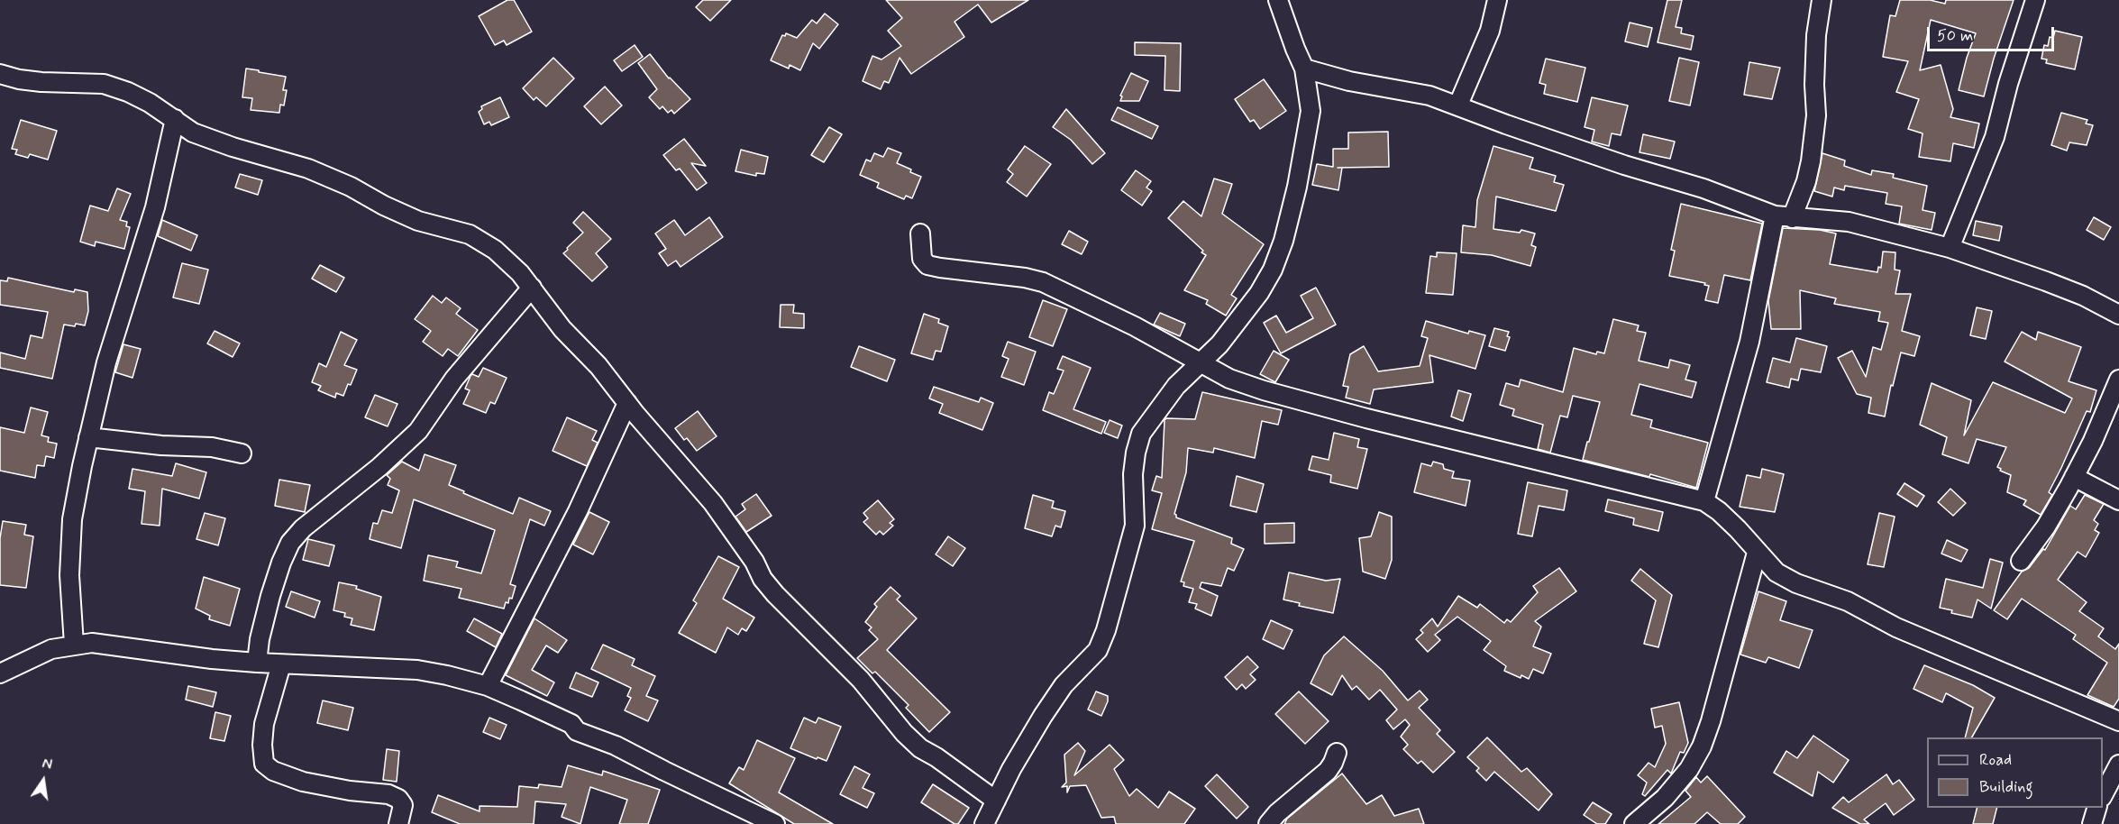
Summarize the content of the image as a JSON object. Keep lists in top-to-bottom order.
{
  "legend": ["Road", "Building"],
  "scale_bar": "50 m",
  "north": "top"
}
